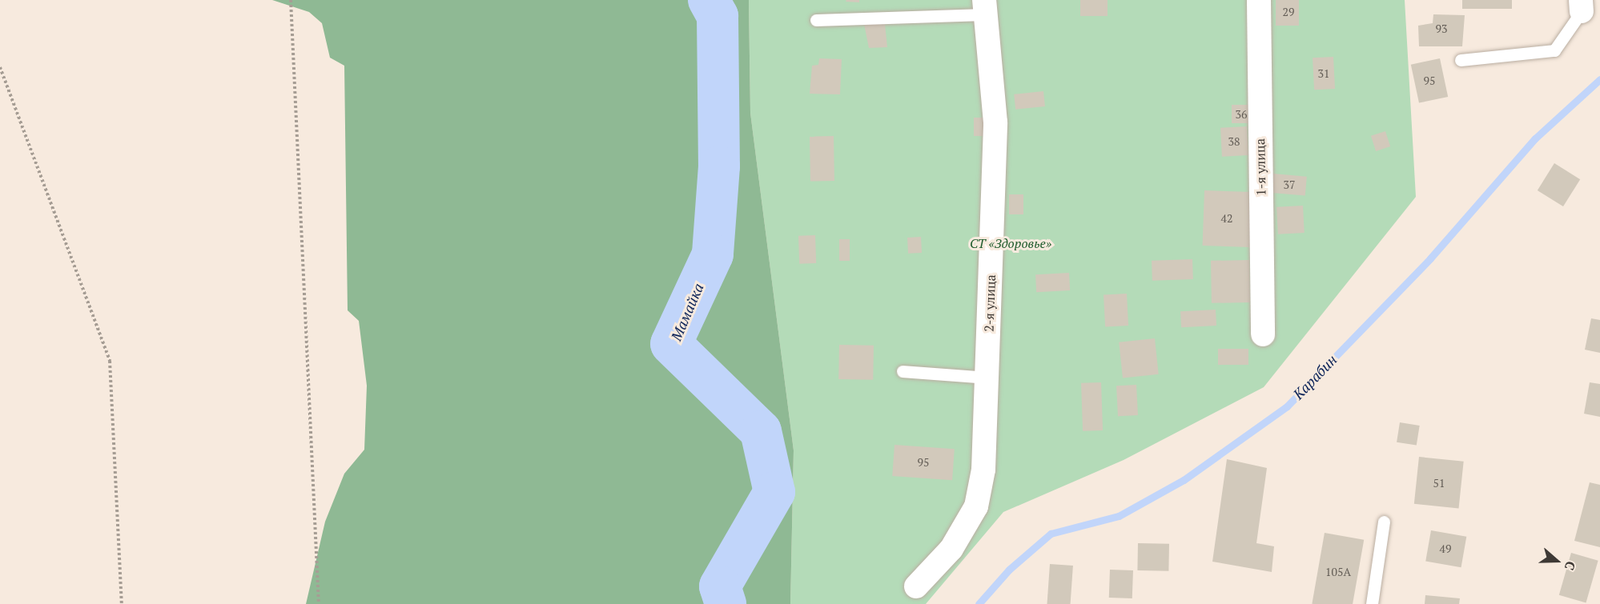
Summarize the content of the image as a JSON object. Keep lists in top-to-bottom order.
{
  "streets": {
    "street": ["1-я улица", "2-я улица"]
  },
  "water": ["Мамайка", "Карабин"],
  "parks": ["СТ «Здоровье»"],
  "house_numbers": [
    "29",
    "93",
    "31",
    "95",
    "36",
    "38",
    "37",
    "42",
    "95",
    "51",
    "49",
    "105А"
  ],
  "north": "right"
}
